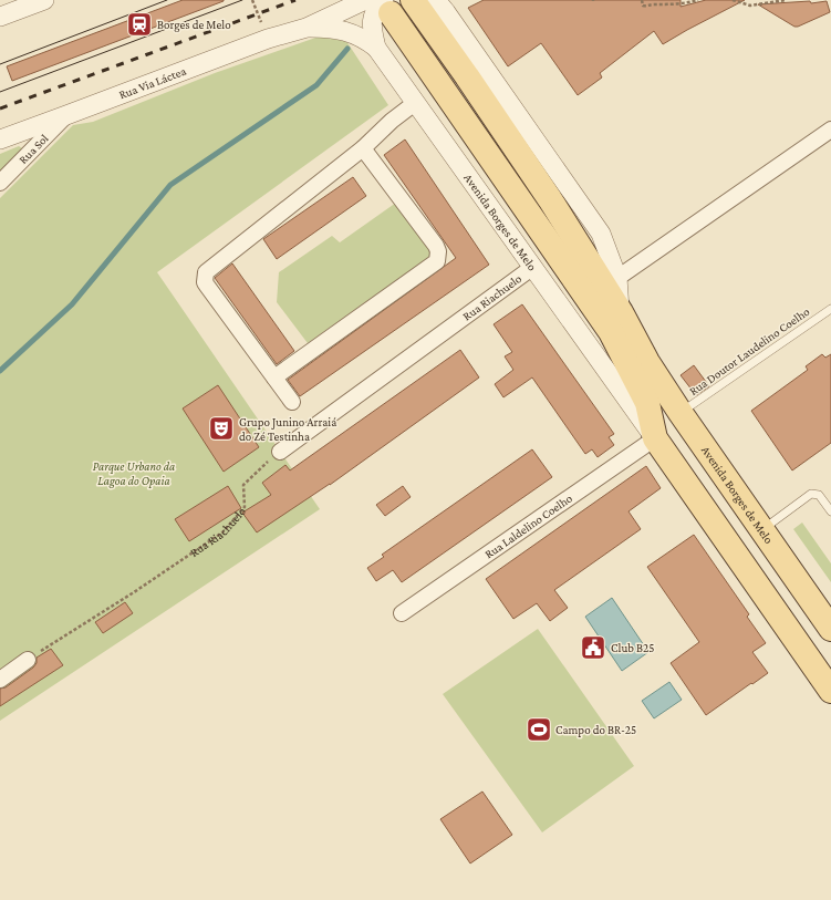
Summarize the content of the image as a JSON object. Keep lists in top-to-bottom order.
{
  "streets": {
    "main road": ["Avenida Borges de Melo"],
    "street": [
      "Rua Via Láctea",
      "Rua Sol",
      "Rua Riachuelo",
      "Rua Laldelino Coelho"
    ],
    "lane": ["Rua Doutor Laudelino Coelho"]
  },
  "crossings": [
    ["Rua Via Láctea", "Rua Sol"],
    ["Rua Via Láctea", "Avenida Borges de Melo"],
    ["Avenida Borges de Melo", "Rua Riachuelo"],
    ["Avenida Borges de Melo", "Rua Doutor Laudelino Coelho"],
    ["Avenida Borges de Melo", "Rua Laldelino Coelho"]
  ],
  "parks": ["Parque Urbano da Lagoa do Opaia"],
  "places": {
    "station": ["Borges de Melo"],
    "theatre": ["Grupo Junino Arraiá do Zé Testinha"],
    "public building": ["Club B25"],
    "sports": ["Campo do BR-25"]
  }
}
